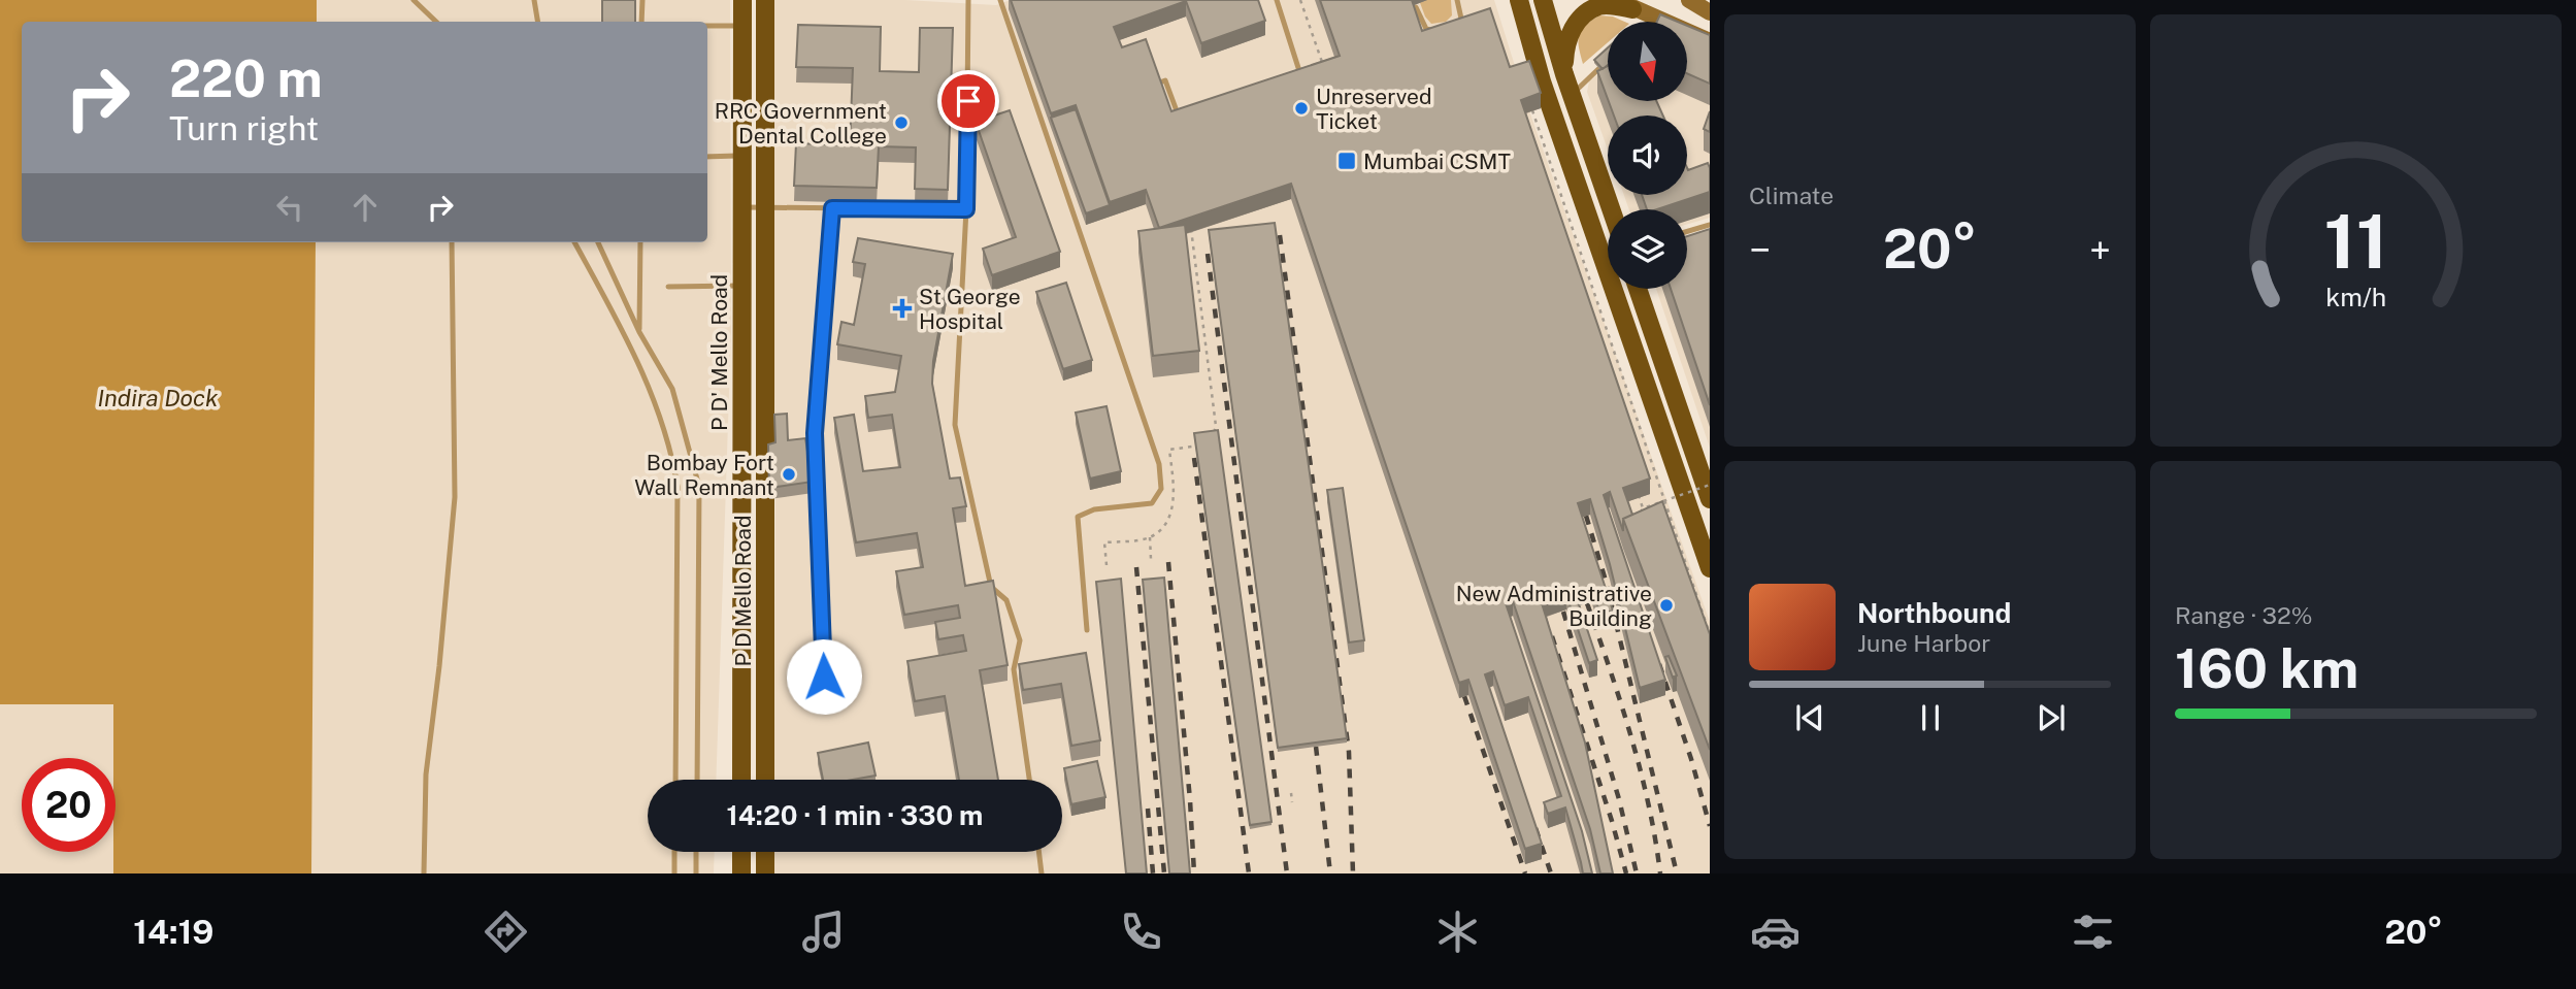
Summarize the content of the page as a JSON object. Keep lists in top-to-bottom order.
{
  "streets": {
    "main road": ["P D' Mello Road", "P D Mello Road"]
  },
  "water": ["Indira Dock"],
  "places": {
    "other": [
      "Unreserved Ticket",
      "RRC Government Dental College",
      "Bombay Fort Wall Remnant",
      "New Administrative Building"
    ],
    "transit": ["Mumbai CSMT"],
    "health": ["St George Hospital"]
  },
  "north": "bottom",
  "page": {
    "tile": [
      "Climate",
      ["Range · 32%", "160 km"]
    ],
    "turn": ["220 m", "Turn right"],
    "heat": ["−", "20°", "+"],
    "song": ["Northbound", "June Harbor"],
    "limit": "20",
    "trip": "14:20 · 1 min · 330 m",
    "tabs": ["14:19", "20°"],
    "gauge": ["11", "km/h"]
  }
}
